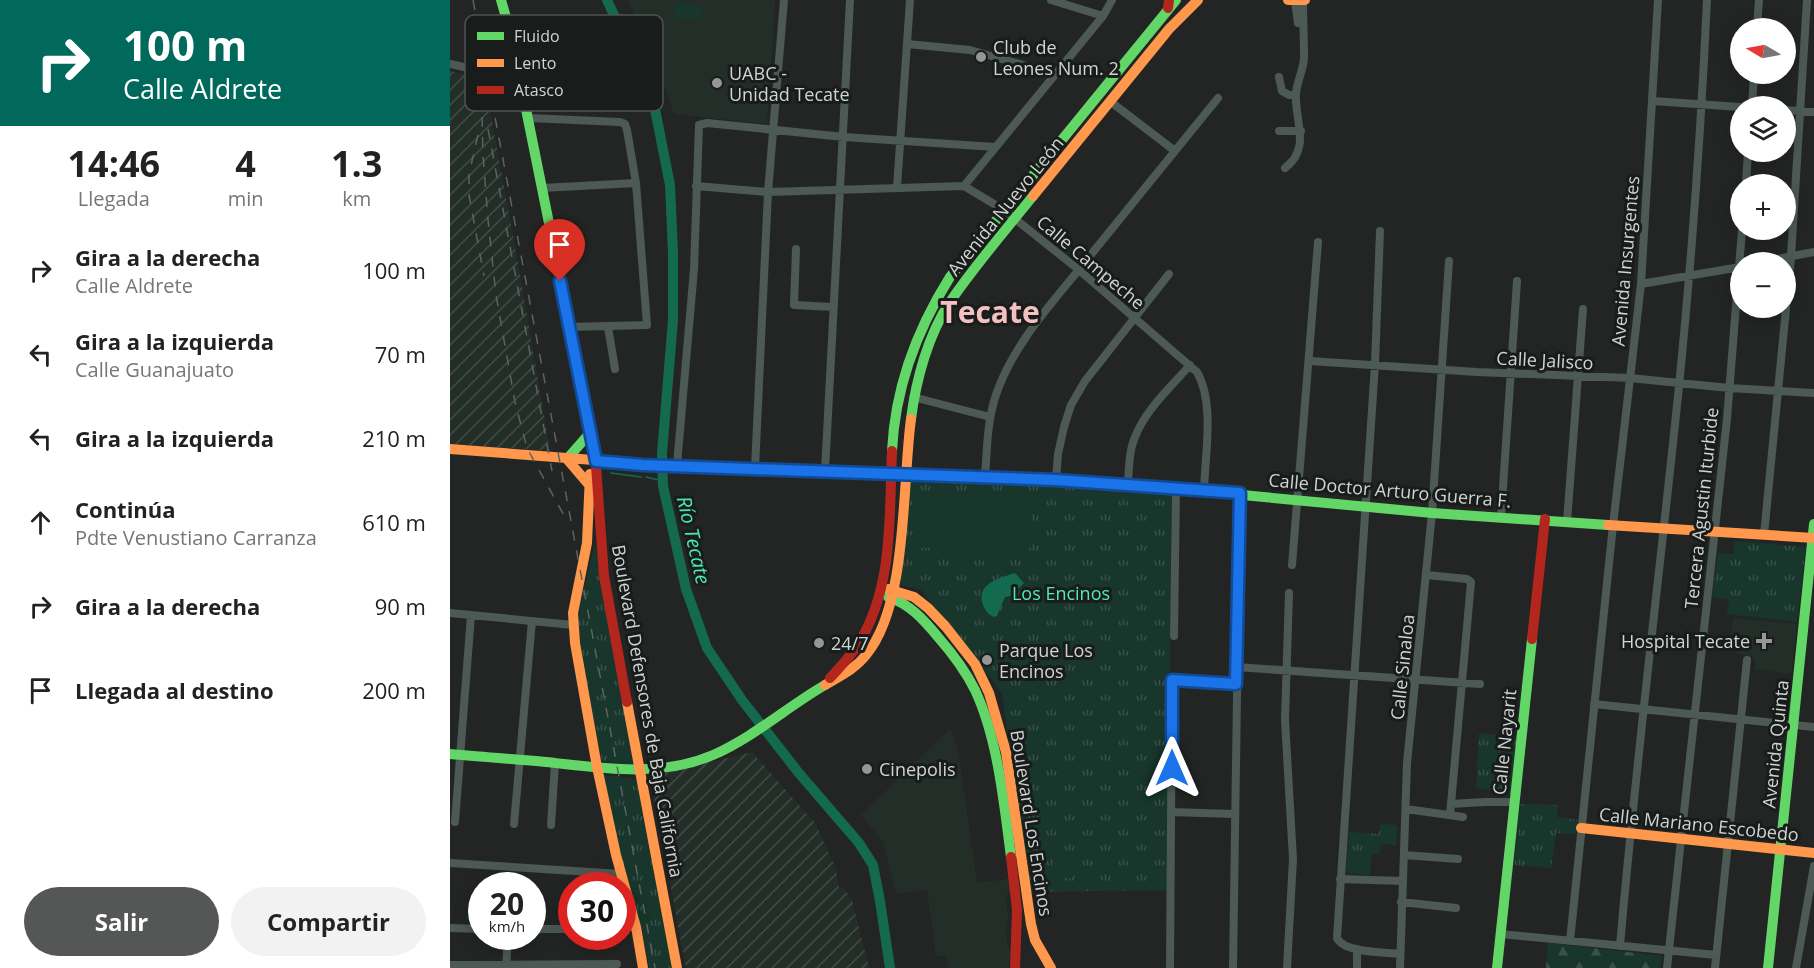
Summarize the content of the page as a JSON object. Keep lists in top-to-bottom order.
{
  "streets": {
    "main road": [
      "Avenida Nuevo León",
      "Calle Doctor Arturo Guerra F.",
      "Boulevard Defensores de Baja California",
      "Calle Nayarit",
      "Avenida Quinta",
      "Boulevard Los Encinos",
      "Calle Mariano Escobedo"
    ],
    "street": [
      "Avenida Insurgentes",
      "Calle Campeche",
      "Calle Jalisco",
      "Tercera Agustin Iturbide",
      "Calle Sinaloa"
    ]
  },
  "crossings": [
    ["Avenida Nuevo León", "Calle Campeche"],
    ["Avenida Nuevo León", "Calle Doctor Arturo Guerra F."],
    ["Avenida Nuevo León", "Boulevard Los Encinos"],
    ["Avenida Insurgentes", "Calle Jalisco"],
    ["Avenida Insurgentes", "Calle Doctor Arturo Guerra F."],
    ["Avenida Insurgentes", "Calle Mariano Escobedo"],
    ["Calle Campeche", "Calle Doctor Arturo Guerra F."],
    ["Calle Jalisco", "Tercera Agustin Iturbide"],
    ["Calle Jalisco", "Calle Sinaloa"],
    ["Calle Doctor Arturo Guerra F.", "Tercera Agustin Iturbide"],
    ["Calle Doctor Arturo Guerra F.", "Calle Sinaloa"],
    ["Calle Doctor Arturo Guerra F.", "Boulevard Defensores de Baja California"],
    ["Calle Doctor Arturo Guerra F.", "Calle Nayarit"],
    ["Calle Doctor Arturo Guerra F.", "Avenida Quinta"],
    ["Tercera Agustin Iturbide", "Calle Mariano Escobedo"],
    ["Avenida Quinta", "Calle Mariano Escobedo"]
  ],
  "districts": ["Tecate"],
  "water": ["Río Tecate"],
  "parks": ["Los Encinos"],
  "places": {
    "other": [
      "Club de Leones Num. 2",
      "UABC - Unidad Tecate",
      "24/7",
      "Parque Los Encinos",
      "Cinepolis"
    ],
    "health": ["Hospital Tecate"]
  },
  "legend": ["Fluido", "Lento", "Atasco"],
  "north": "left",
  "page": {
    "turn": ["100 m", "Calle Aldrete"],
    "map_buttons": ["+", "−"],
    "eta": [
      "14:46",
      "Llegada",
      "4",
      "min",
      "1.3",
      "km"
    ],
    "list": [
      {
        "name": "Gira a la derecha",
        "note": "Calle Aldrete",
        "value": "100 m"
      },
      {
        "name": "Gira a la izquierda",
        "note": "Calle Guanajuato",
        "value": "70 m"
      },
      {
        "name": "Gira a la izquierda",
        "value": "210 m"
      },
      {
        "name": "Continúa",
        "note": "Pdte Venustiano Carranza",
        "value": "610 m"
      },
      {
        "name": "Gira a la derecha",
        "value": "90 m"
      },
      {
        "name": "Llegada al destino",
        "value": "200 m"
      }
    ],
    "speed": "20 km/h",
    "limit": "30",
    "buttons": ["Salir", "Compartir"]
  }
}
